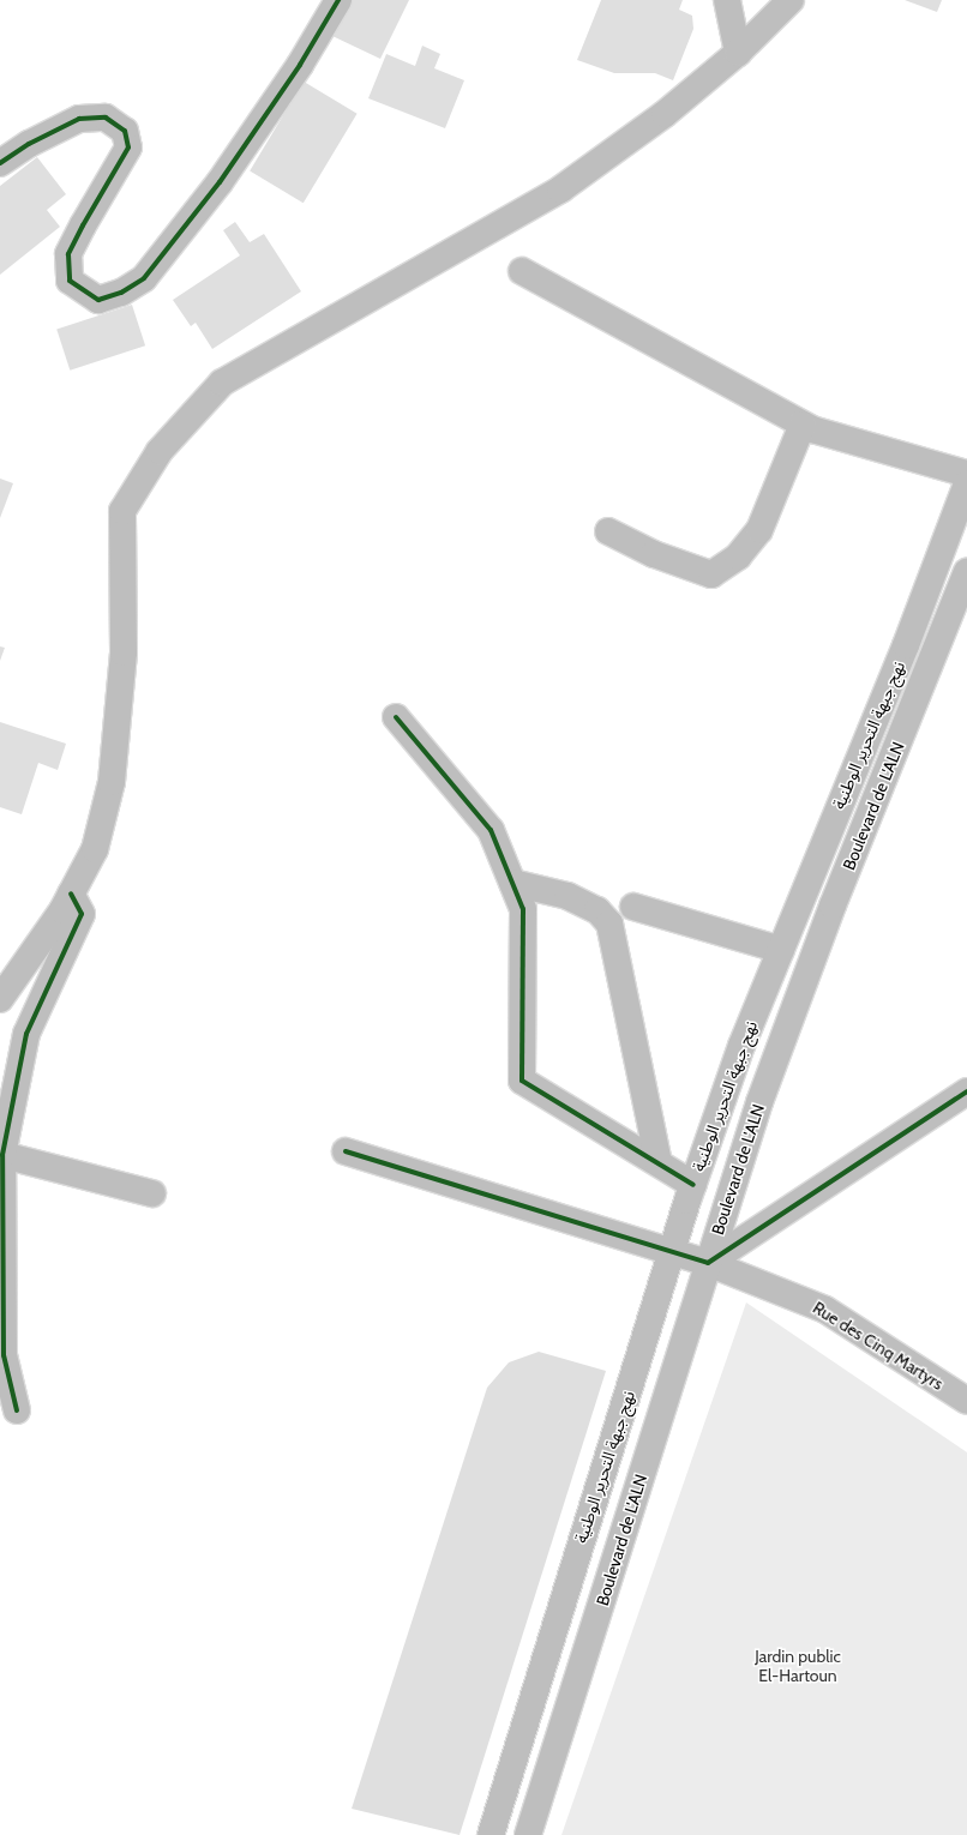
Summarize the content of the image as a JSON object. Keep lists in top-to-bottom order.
{
  "streets": {
    "street": ["نهج جبهة التحرير الوطنية", "Boulevard de L'ALN", "Rue des Cinq Martyrs"]
  },
  "crossings": [
    ["نهج جبهة التحرير الوطنية", "Rue des Cinq Martyrs"],
    ["Boulevard de L'ALN", "Rue des Cinq Martyrs"]
  ],
  "parks": ["Jardin public El-Hartoun"]
}
